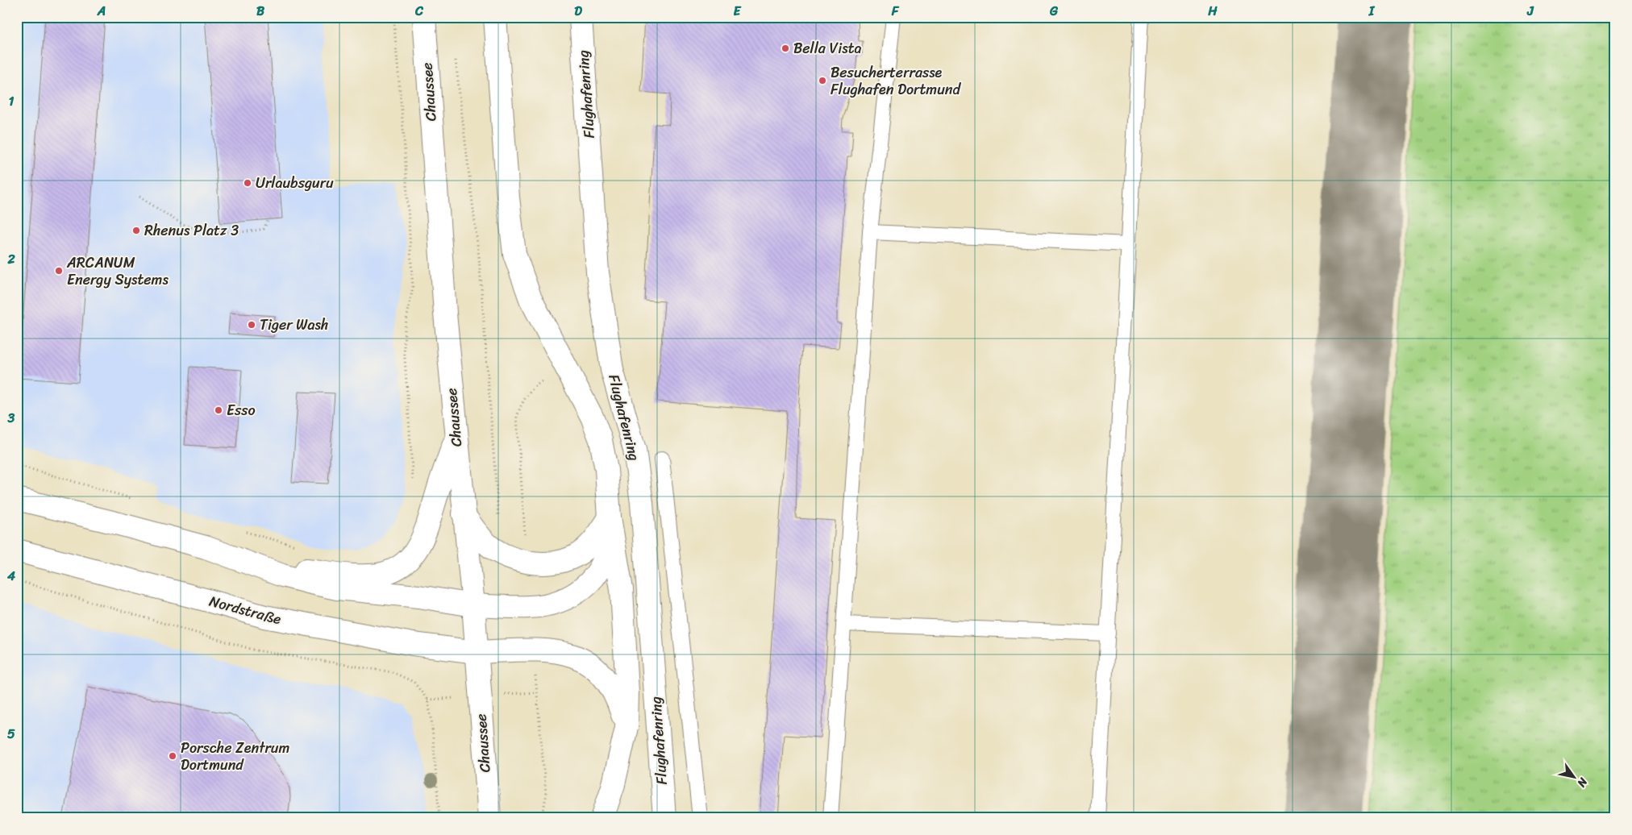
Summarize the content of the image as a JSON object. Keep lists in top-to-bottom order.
{
  "streets": {
    "street": ["Chaussee", "Flughafenring", "Nordstraße"]
  },
  "crossings": [
    ["Chaussee", "Flughafenring"],
    ["Chaussee", "Nordstraße"]
  ],
  "places": [
    "Bella Vista",
    "Besucherterrasse Flughafen Dortmund",
    "Urlaubsguru",
    "Rhenus Platz 3",
    "ARCANUM Energy Systems",
    "Tiger Wash",
    "Esso",
    "Porsche Zentrum Dortmund"
  ],
  "north": "bottom right",
  "grid": {
    "columns": [
      "A",
      "B",
      "C",
      "D",
      "E",
      "F",
      "G",
      "H",
      "I",
      "J"
    ],
    "rows": [
      "1",
      "2",
      "3",
      "4",
      "5"
    ]
  }
}
